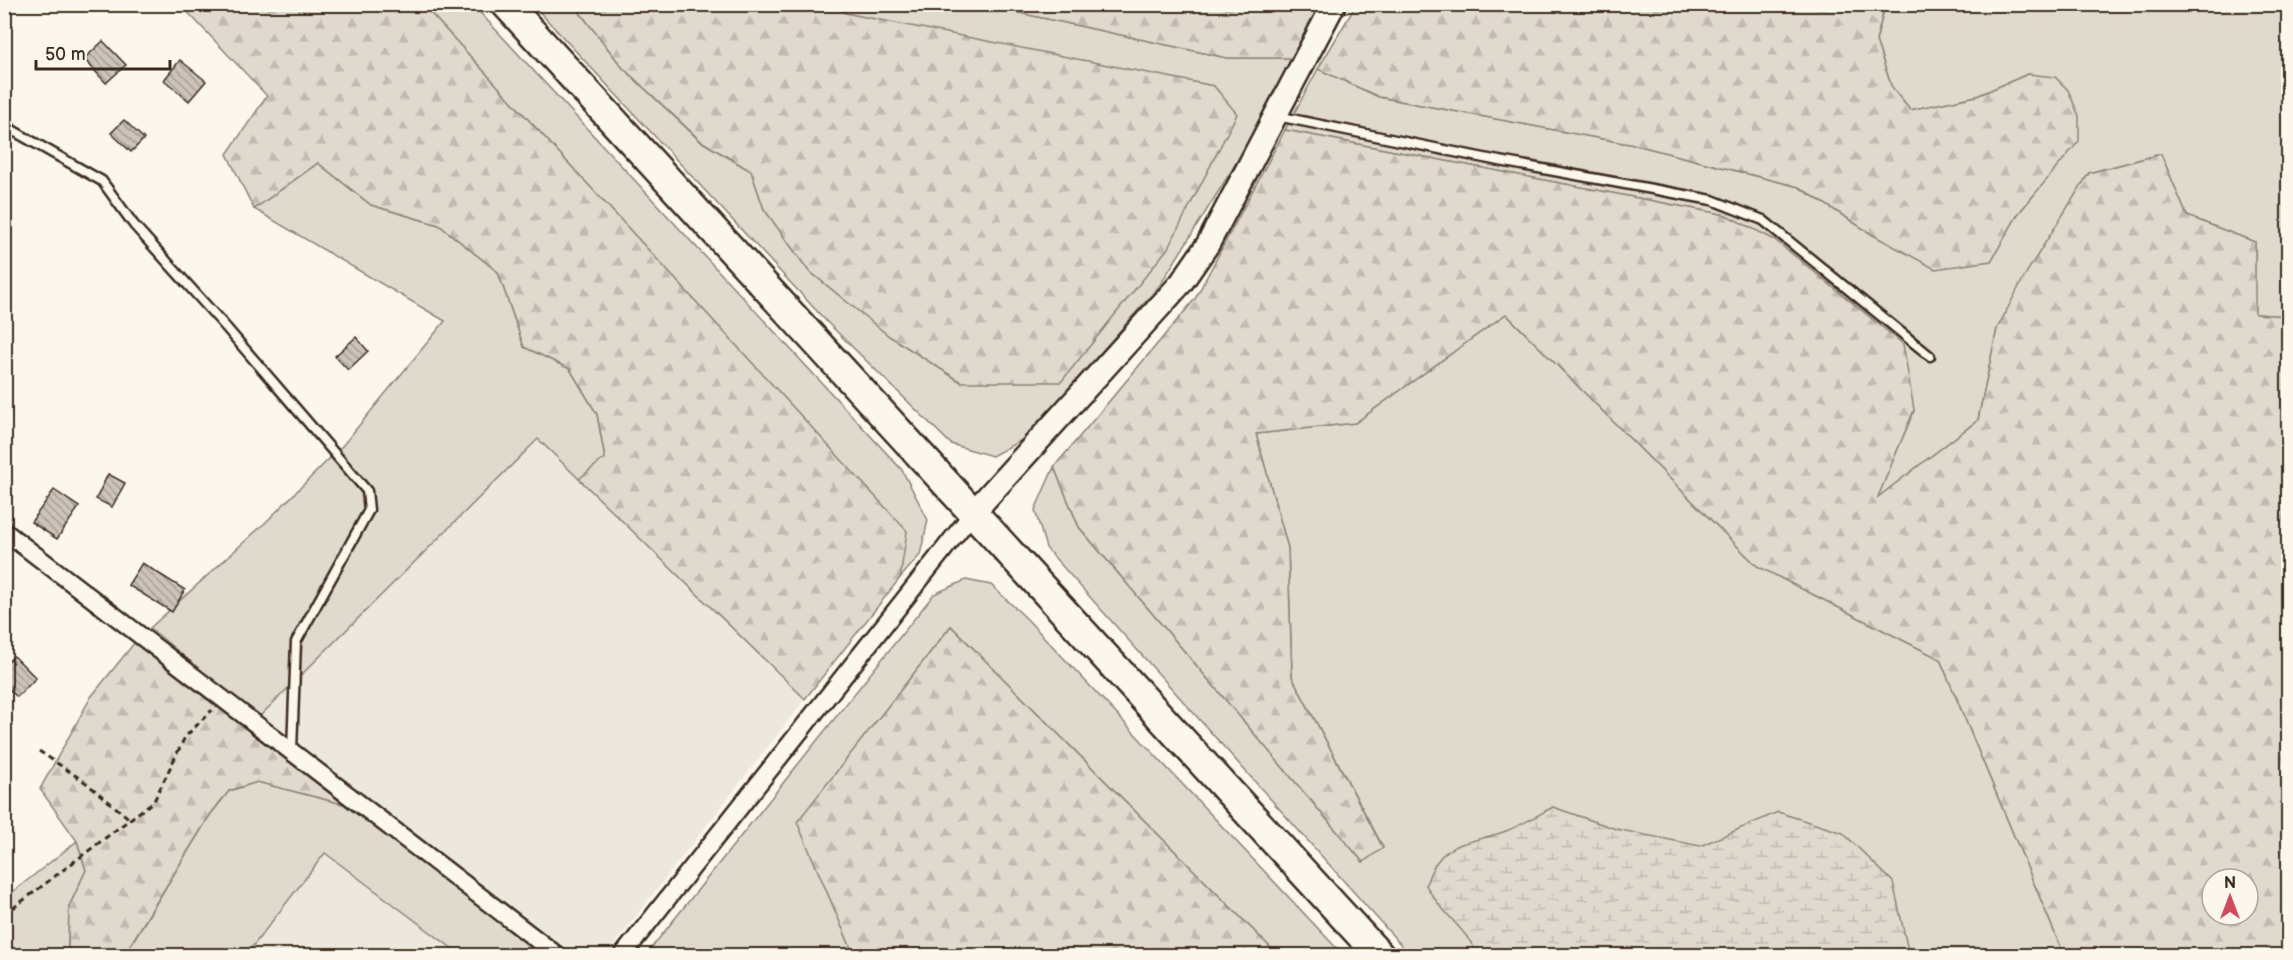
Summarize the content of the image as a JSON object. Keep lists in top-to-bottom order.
{
  "scale_bar": "50 m",
  "north": "top"
}
